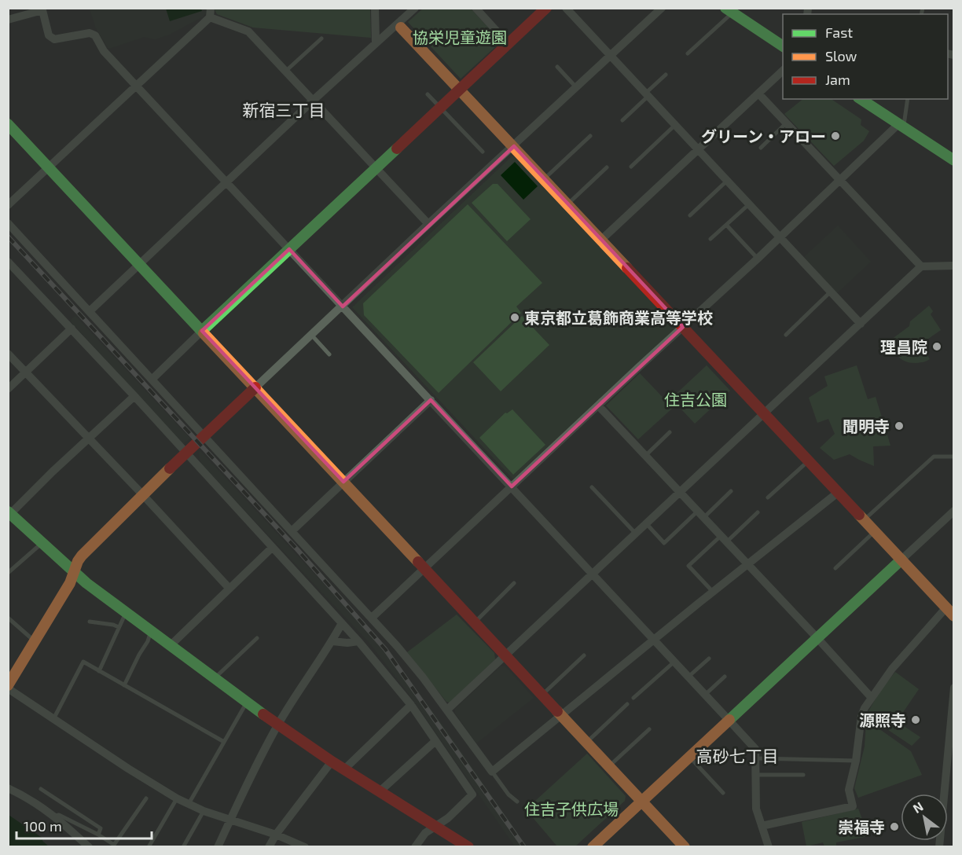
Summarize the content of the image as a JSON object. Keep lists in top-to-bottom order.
{
  "districts": ["新宿三丁目", "高砂七丁目"],
  "parks": ["協栄児童遊園", "住吉公園", "住吉子供広場"],
  "places": [
    "グリーン・アロー",
    "東京都立葛飾商業高等学校",
    "理昌院",
    "聞明寺",
    "源照寺",
    "崇福寺"
  ],
  "legend": ["Fast", "Slow", "Jam"],
  "scale_bar": "100 m",
  "north": "top left"
}
